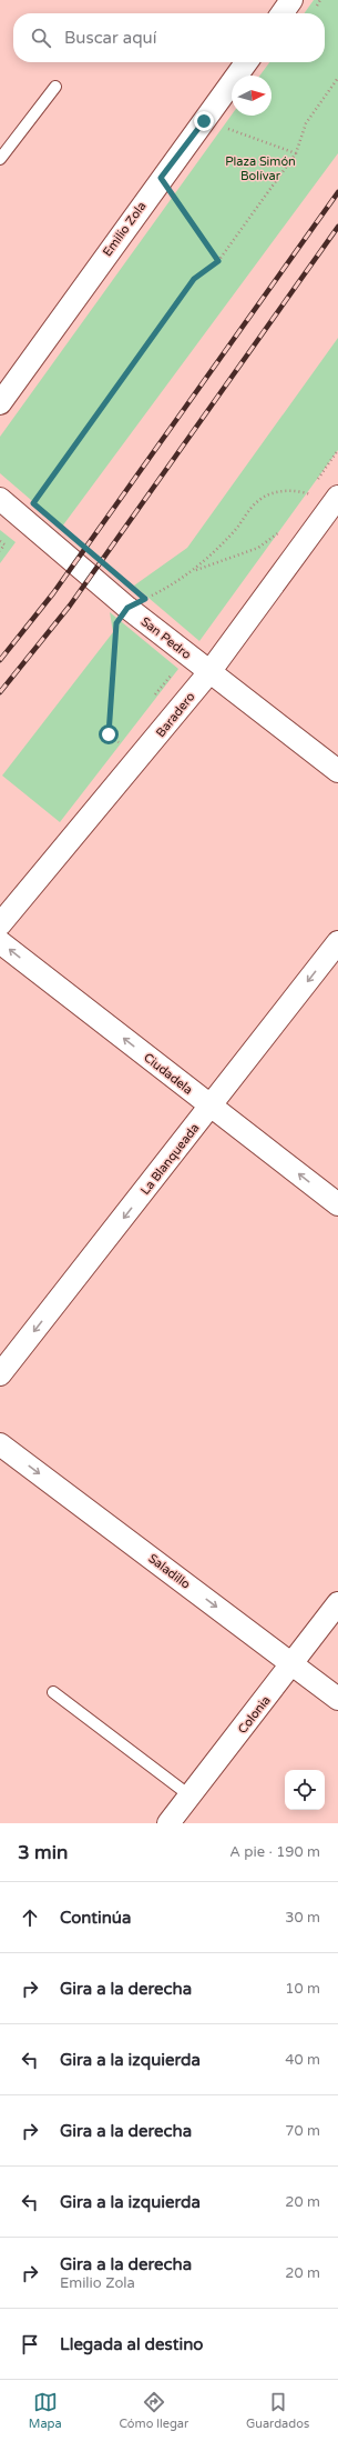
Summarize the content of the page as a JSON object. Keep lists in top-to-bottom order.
{
  "streets": {
    "street": [
      "Emilio Zola",
      "San Pedro",
      "Baradero",
      "Ciudadela",
      "La Blanqueada",
      "Saladillo",
      "Colonia"
    ]
  },
  "crossings": [
    ["San Pedro", "Baradero"],
    ["Ciudadela", "La Blanqueada"],
    ["Saladillo", "Colonia"]
  ],
  "one_way": ["Ciudadela", "La Blanqueada", "Saladillo"],
  "parks": ["Plaza Simón Bolívar"],
  "north": "right",
  "page": {
    "search": "Buscar aquí",
    "heading": ["3 min", "A pie · 190 m"],
    "list": [
      ["Continúa", "30 m"],
      ["Gira a la derecha", "10 m"],
      ["Gira a la izquierda", "40 m"],
      ["Gira a la derecha", "70 m"],
      ["Gira a la izquierda", "20 m"],
      ["Gira a la derecha", "Emilio Zola", "20 m"],
      "Llegada al destino"
    ],
    "nav": ["Mapa", "Cómo llegar", "Guardados"]
  }
}
